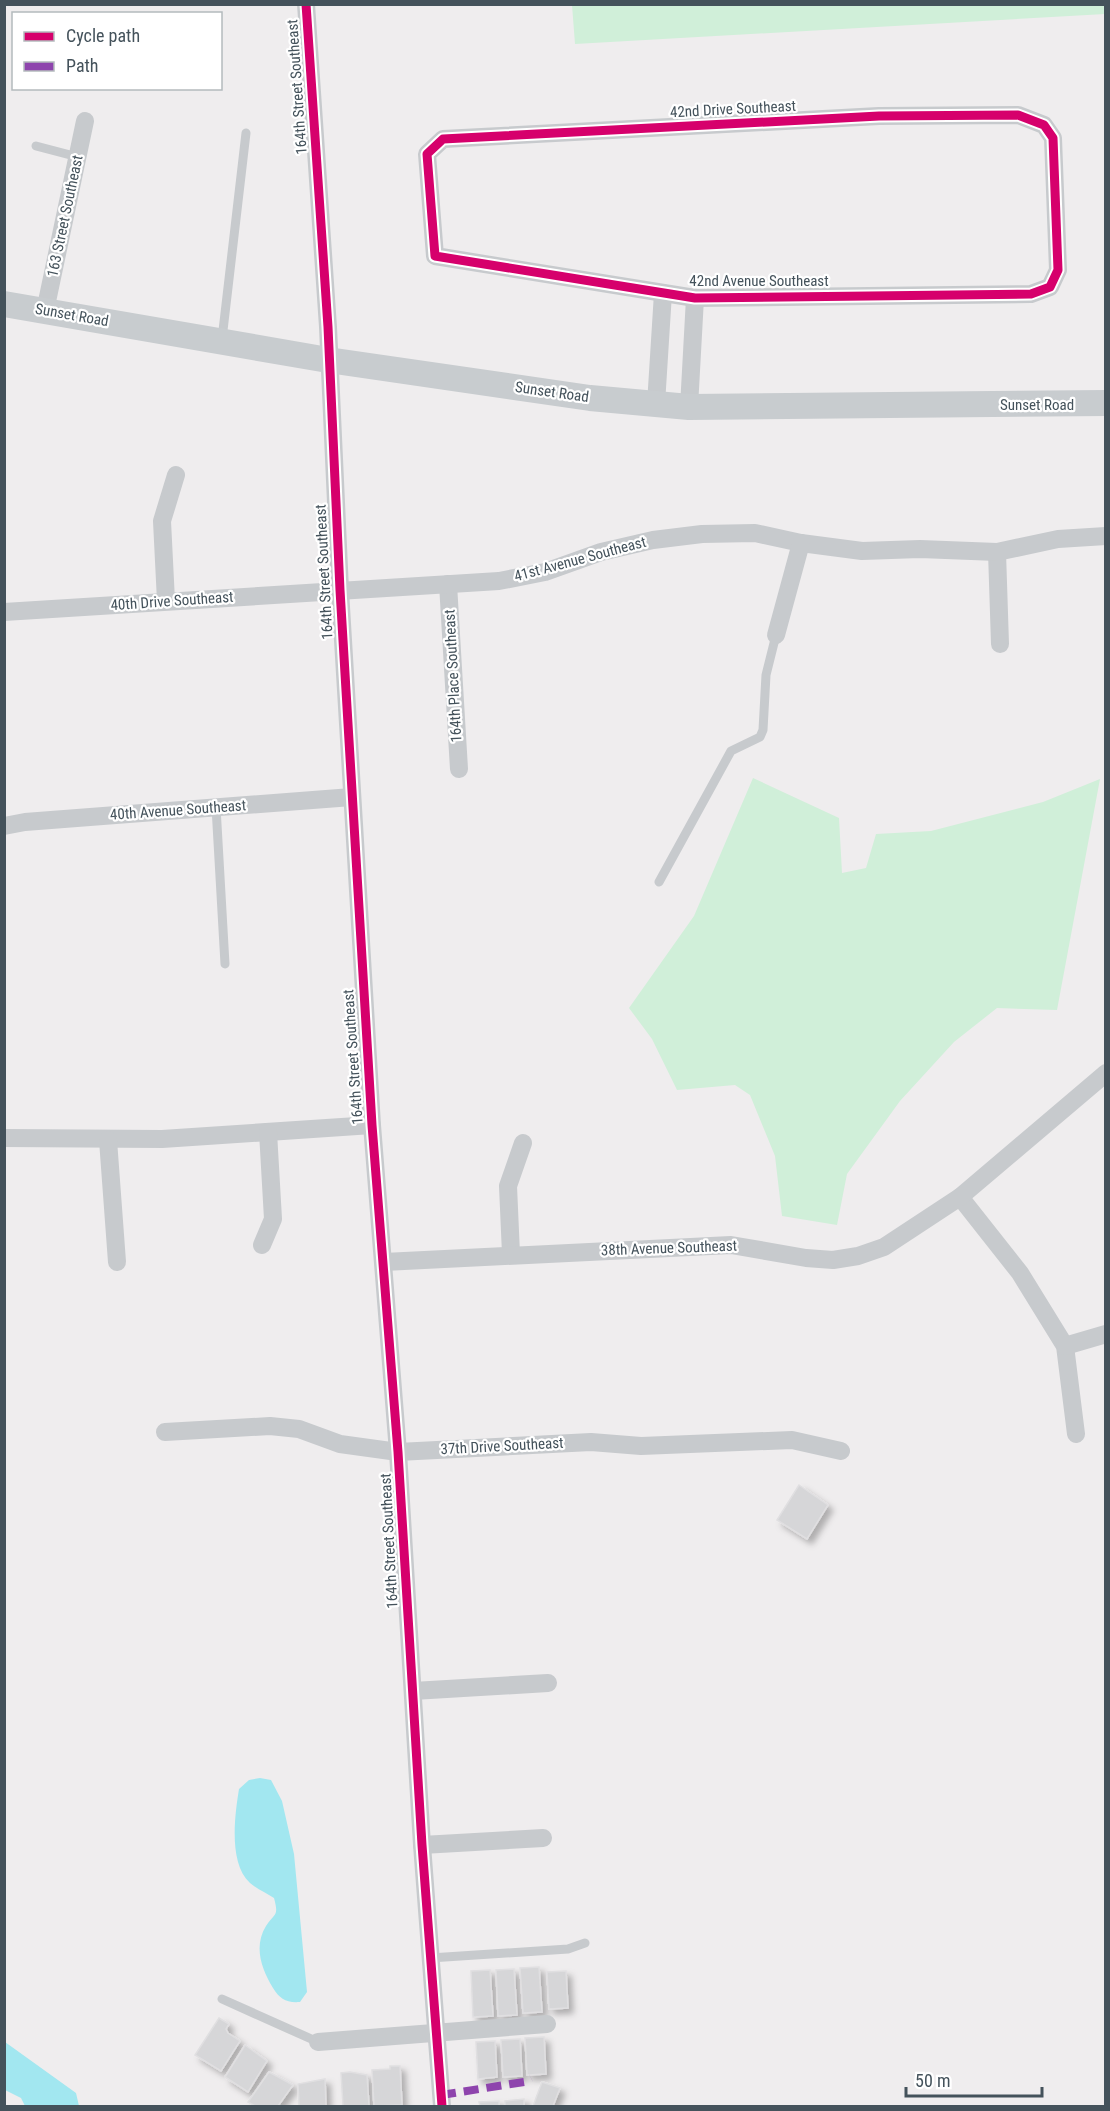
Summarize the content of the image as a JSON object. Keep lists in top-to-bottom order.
{
  "streets": {
    "street": [
      "164th Street Southeast",
      "42nd Drive Southeast",
      "163 Street Southeast",
      "42nd Avenue Southeast",
      "Sunset Road",
      "41st Avenue Southeast",
      "40th Drive Southeast",
      "164th Place Southeast",
      "40th Avenue Southeast",
      "38th Avenue Southeast",
      "37th Drive Southeast"
    ]
  },
  "crossings": [
    ["164th Street Southeast", "Sunset Road"],
    ["164th Street Southeast", "41st Avenue Southeast"],
    ["164th Street Southeast", "40th Drive Southeast"],
    ["164th Street Southeast", "40th Avenue Southeast"],
    ["164th Street Southeast", "38th Avenue Southeast"],
    ["164th Street Southeast", "37th Drive Southeast"],
    ["42nd Drive Southeast", "42nd Avenue Southeast"],
    ["163 Street Southeast", "Sunset Road"],
    ["41st Avenue Southeast", "40th Drive Southeast"],
    ["41st Avenue Southeast", "164th Place Southeast"]
  ],
  "legend": ["Cycle path", "Path"],
  "scale_bar": "50 m"
}
